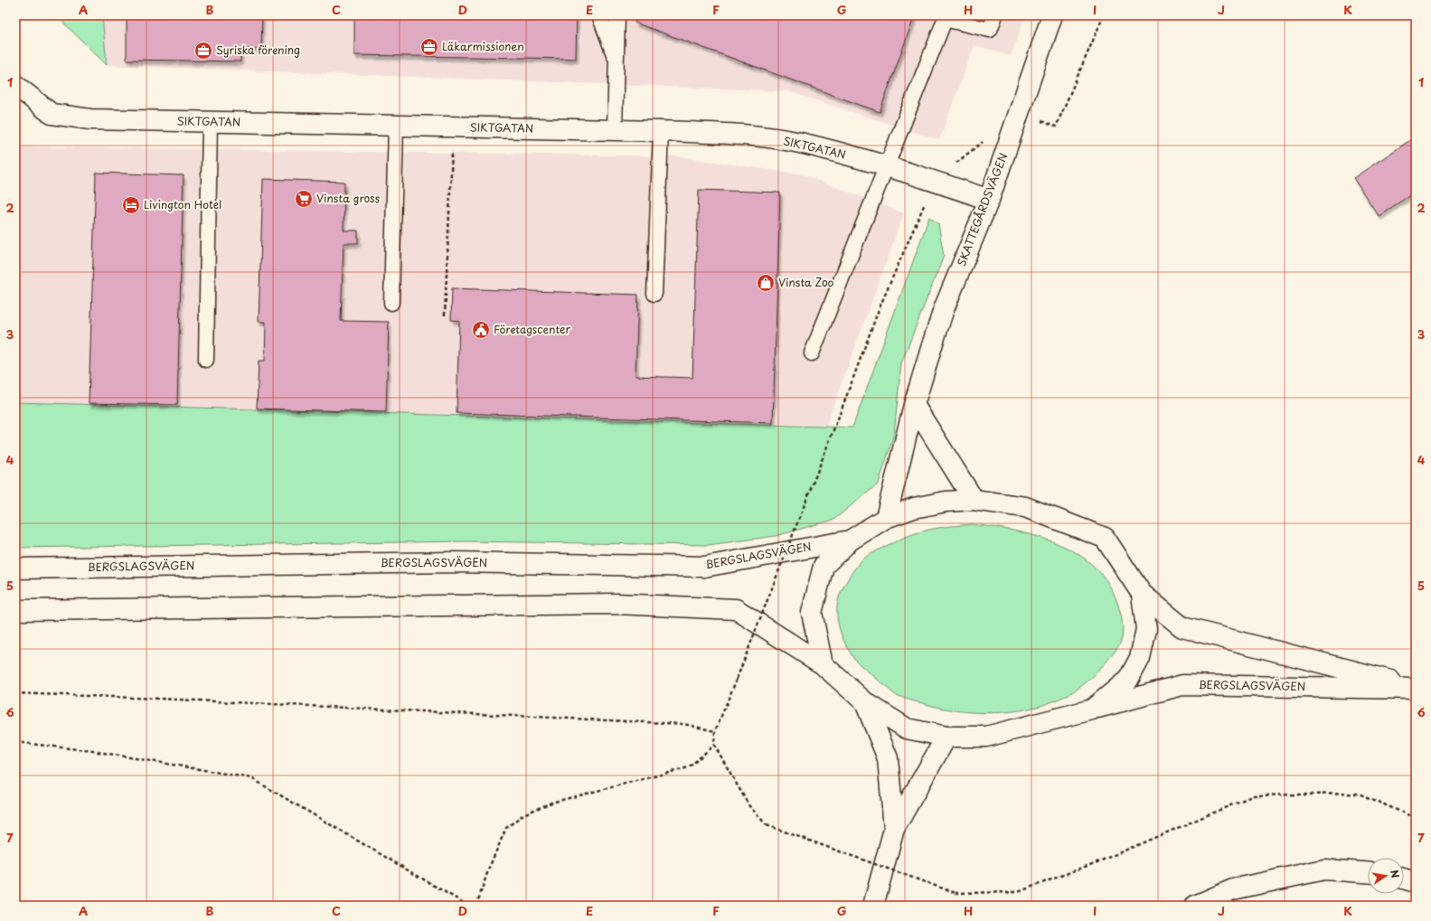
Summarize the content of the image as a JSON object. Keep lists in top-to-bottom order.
{
  "streets": {
    "main road": ["SIKTGATAN", "SKATTEGÅRDSVÄGEN", "BERGSLAGSVÄGEN"]
  },
  "crossings": [
    ["SIKTGATAN", "SKATTEGÅRDSVÄGEN"],
    ["SKATTEGÅRDSVÄGEN", "BERGSLAGSVÄGEN"]
  ],
  "places": {
    "office": ["Läkarmissionen", "Syriska förening"],
    "supermarket": ["Vinsta gross"],
    "hotel": ["Livington Hotel"],
    "shop": ["Vinsta Zoo"],
    "public building": ["Företagscenter"]
  },
  "north": "right",
  "grid": {
    "columns": [
      "A",
      "B",
      "C",
      "D",
      "E",
      "F",
      "G",
      "H",
      "I",
      "J",
      "K"
    ],
    "rows": [
      "1",
      "2",
      "3",
      "4",
      "5",
      "6",
      "7"
    ]
  }
}
